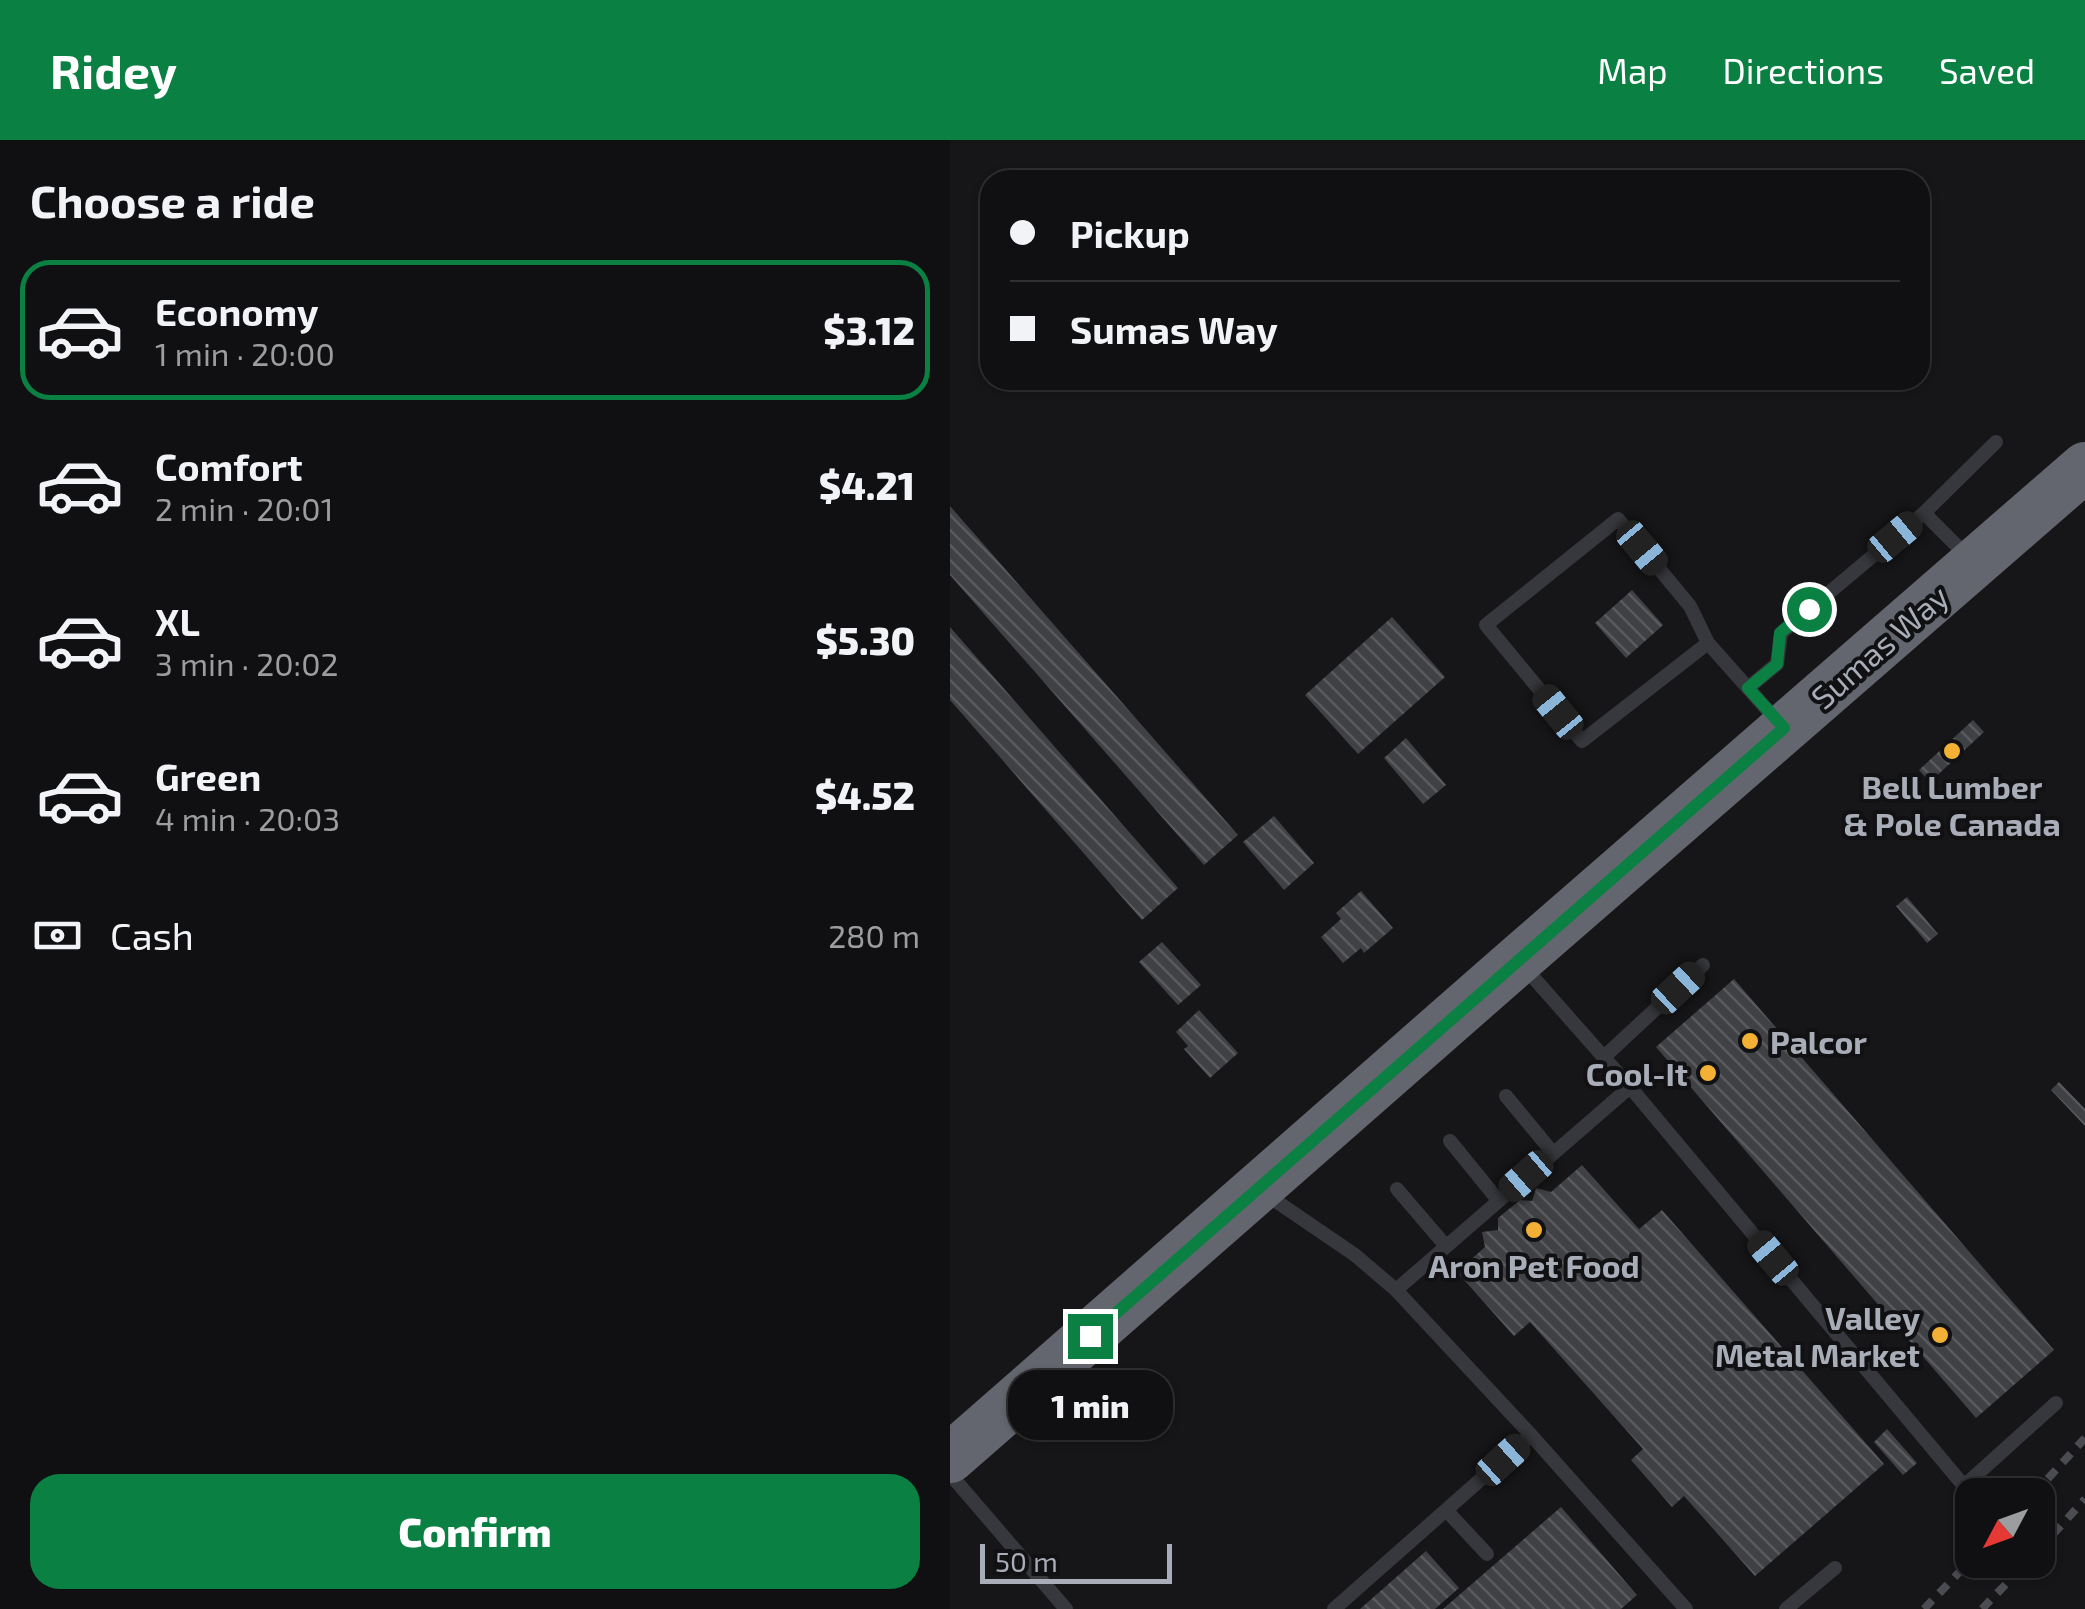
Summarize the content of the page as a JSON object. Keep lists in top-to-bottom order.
{
  "streets": {
    "highway": ["Sumas Way"]
  },
  "places": [
    "Bell Lumber & Pole Canada",
    "Palcor",
    "Cool-It",
    "Aron Pet Food",
    "Valley Metal Market"
  ],
  "scale_bar": "50 m",
  "north": "bottom left",
  "page": {
    "header": "Ridey",
    "nav": ["Map", "Directions", "Saved"],
    "heading": "Choose a ride",
    "banner": ["Pickup", "Sumas Way"],
    "list": [
      {
        "name": "Economy",
        "note": "1 min · 20:00",
        "value": "$3.12"
      },
      {
        "name": "Comfort",
        "note": "2 min · 20:01",
        "value": "$4.21"
      },
      {
        "name": "XL",
        "note": "3 min · 20:02",
        "value": "$5.30"
      },
      {
        "name": "Green",
        "note": "4 min · 20:03",
        "value": "$4.52"
      }
    ],
    "pay": ["Cash", "280 m"],
    "bubble": "1 min",
    "buttons": "Confirm",
    "scale": "50 m"
  }
}
